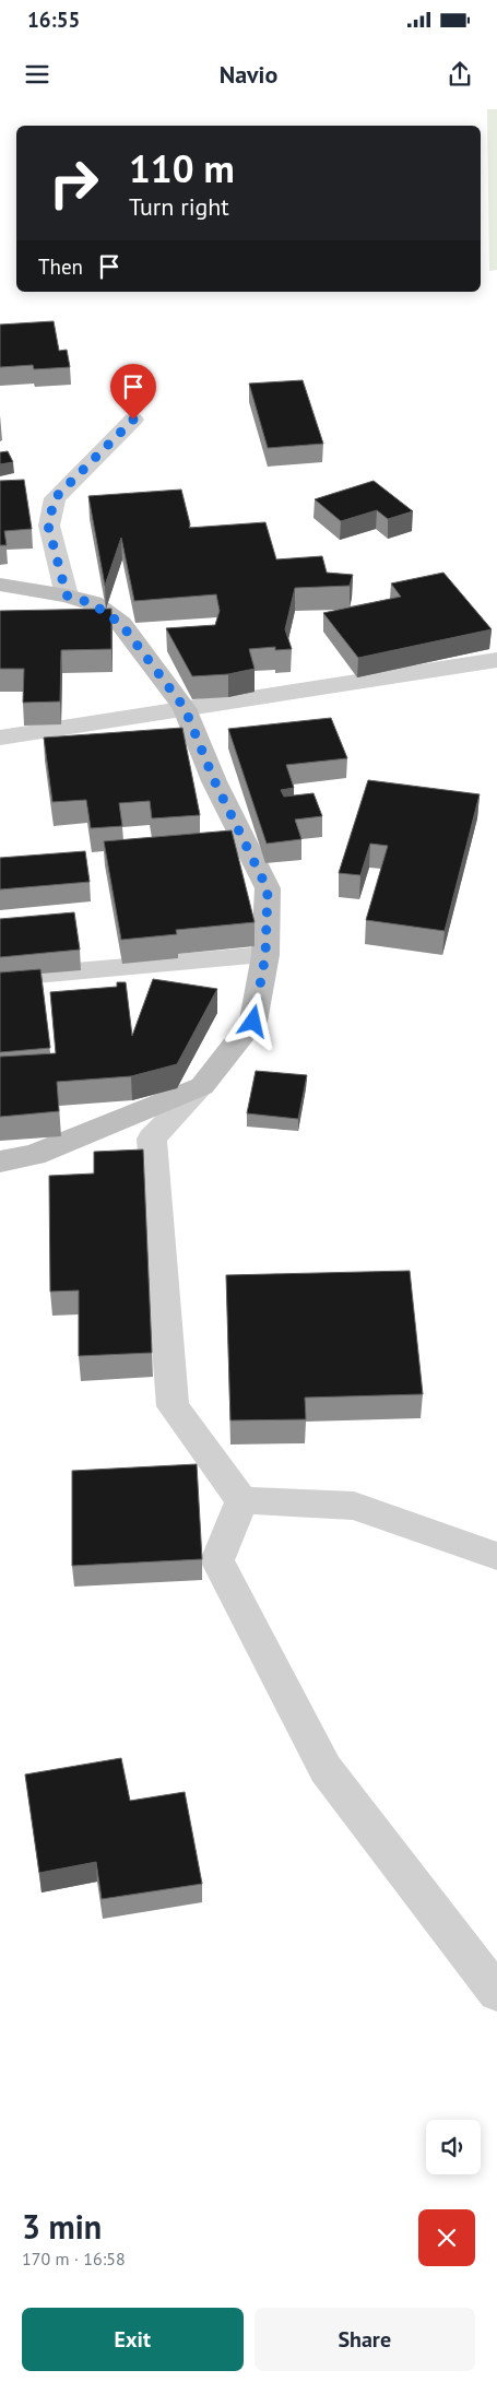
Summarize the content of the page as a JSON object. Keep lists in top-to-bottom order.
{
  "page": {
    "status": "16:55",
    "header": "Navio",
    "turn": ["110 m", "Turn right"],
    "then": "Then",
    "heading": ["3 min", "170 m · 16:58"],
    "buttons": ["Exit", "Share"]
  }
}
